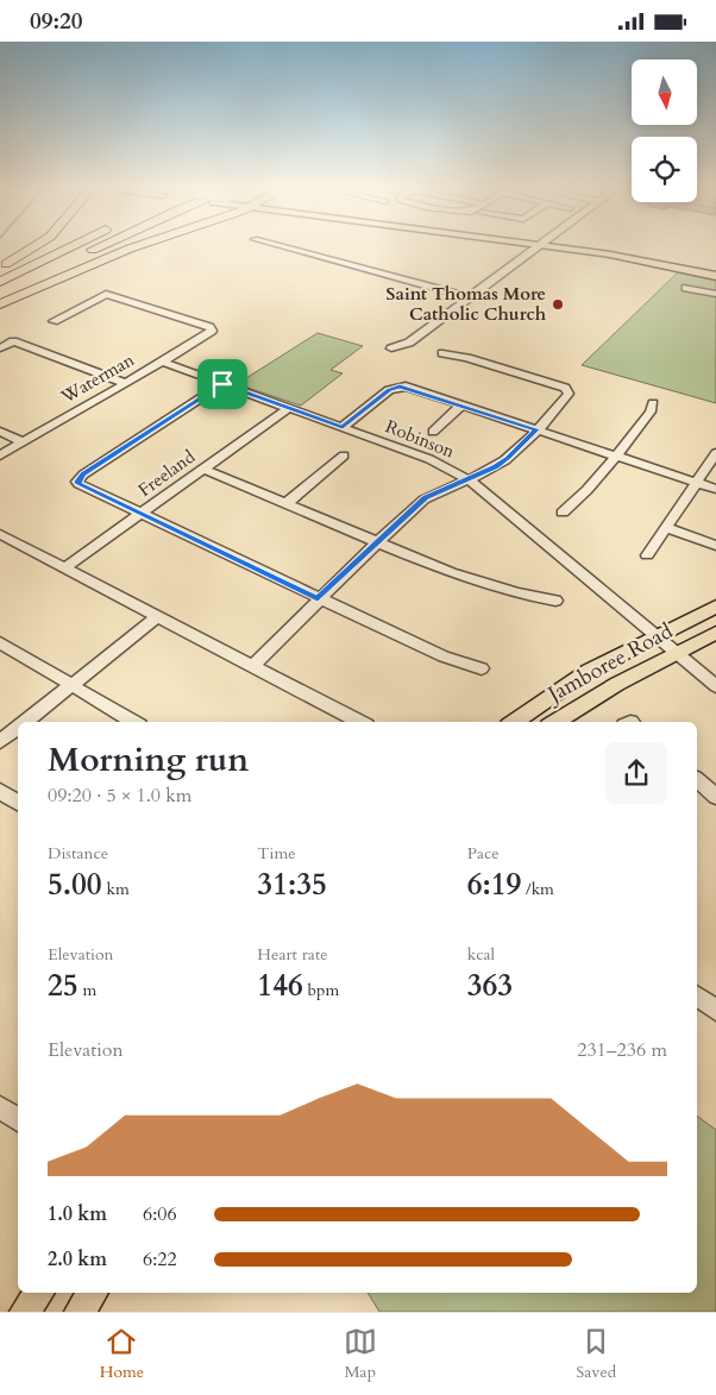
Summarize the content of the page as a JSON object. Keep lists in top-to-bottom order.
{
  "streets": {
    "main road": ["Jamboree Road"],
    "street": ["Waterman", "Robinson", "Freeland"]
  },
  "crossings": [
    ["Waterman", "Robinson"],
    ["Robinson", "Freeland"],
    ["Robinson", "Jamboree Road"]
  ],
  "places": ["Saint Thomas More Catholic Church"],
  "north": "bottom",
  "page": {
    "status": "09:20",
    "heading": ["Morning run", "09:20 · 5 × 1.0 km"],
    "stats": [
      ["Distance", "5.00 km"],
      ["Time", "31:35"],
      ["Pace", "6:19 /km"],
      ["Elevation", "25 m"],
      ["Heart rate", "146 bpm"],
      ["kcal", "363"]
    ],
    "chart": ["Elevation", "231–236 m"],
    "list": [
      {
        "name": "1.0 km",
        "note": "6:06"
      },
      {
        "name": "2.0 km",
        "note": "6:22"
      }
    ],
    "tabs": ["Home", "Map", "Saved"]
  }
}
